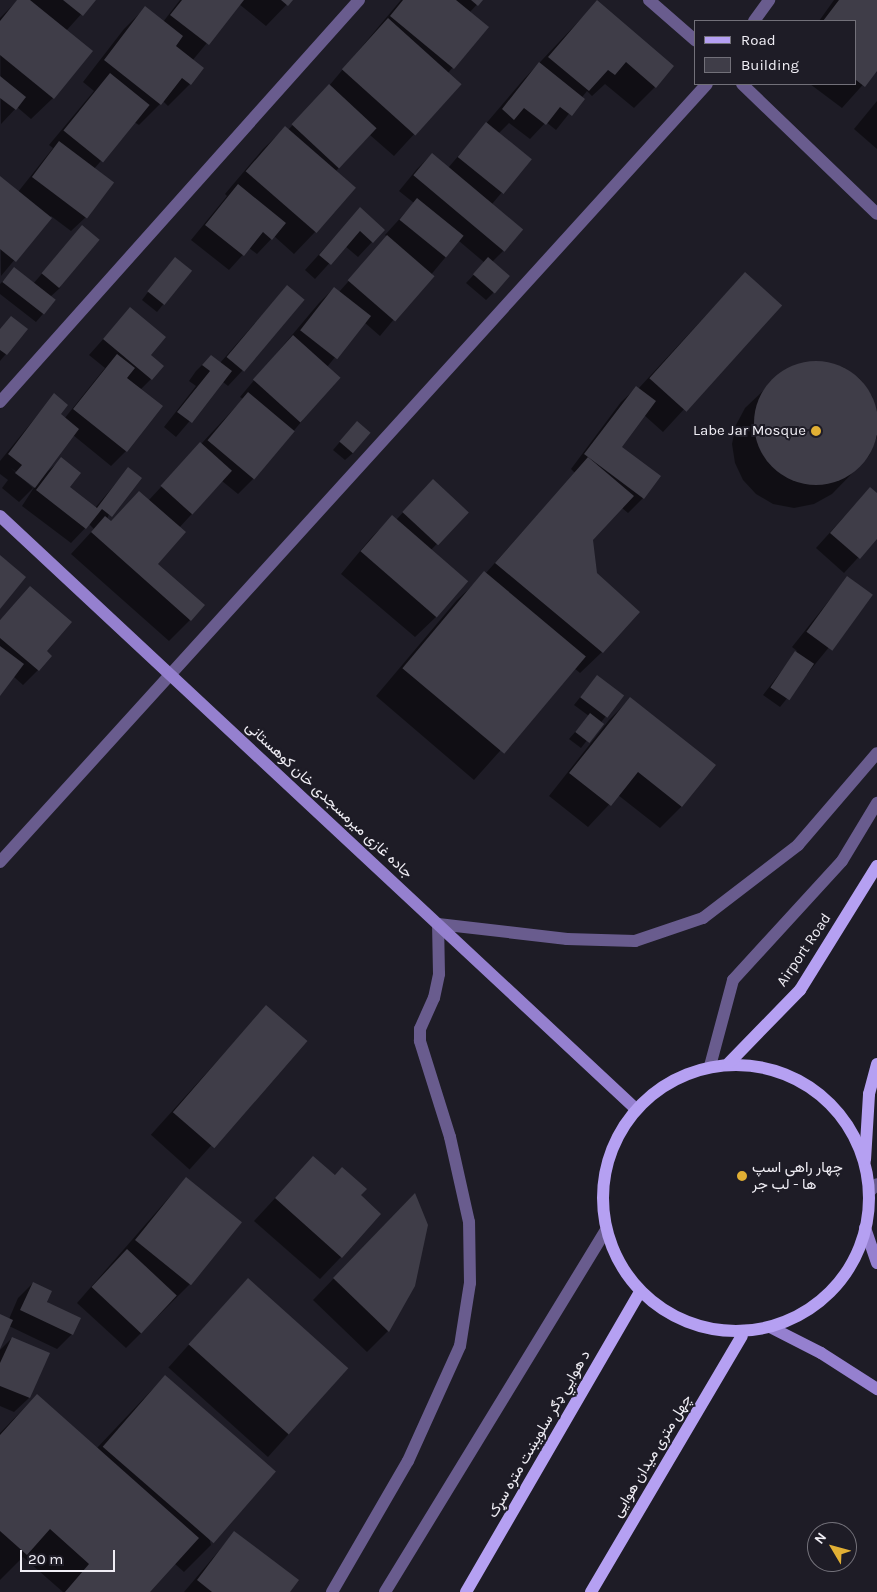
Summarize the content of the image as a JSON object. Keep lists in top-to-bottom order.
{
  "streets": {
    "main road": [
      "جاده غازی میرمسجدی خان کوهستانی",
      "Airport Road",
      "د هوايي ډګر سلویښت متره سړک",
      "چهل متری میدان هوایی"
    ]
  },
  "places": ["Labe Jar Mosque", "چهار راهی اسپ ها - لب جر"],
  "legend": ["Road", "Building"],
  "scale_bar": "20 m",
  "north": "top left"
}
